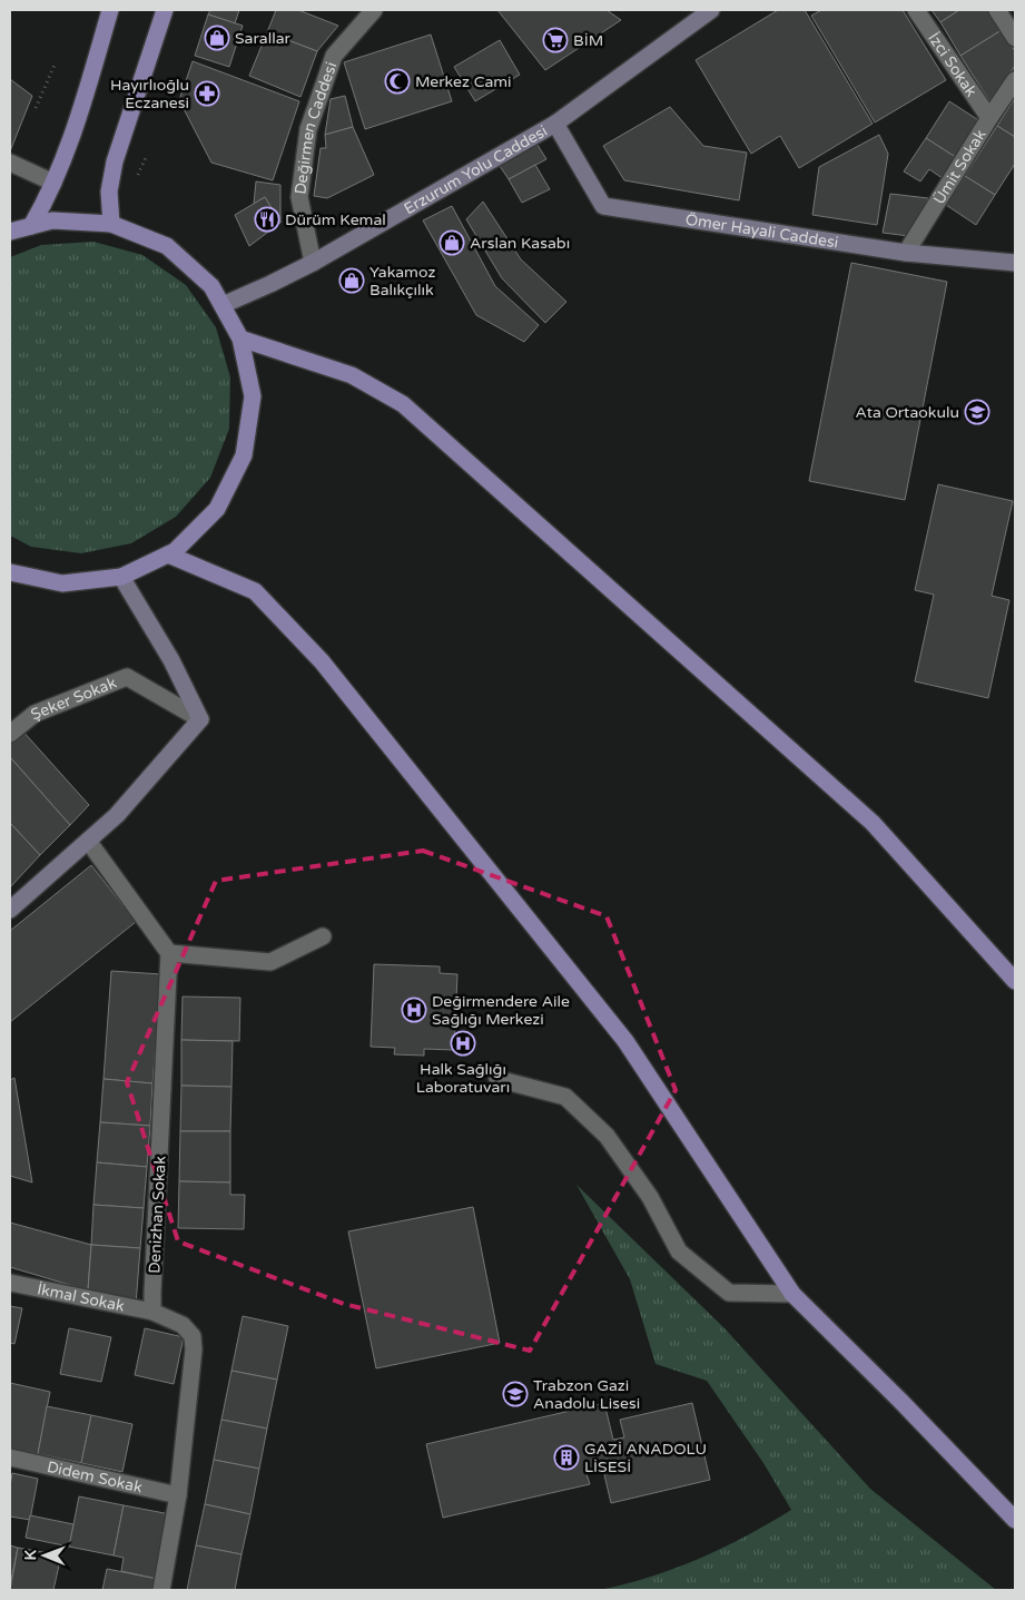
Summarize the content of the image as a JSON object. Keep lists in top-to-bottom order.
{
  "streets": {
    "street": [
      "İzci Sokak",
      "Değirmen Caddesi",
      "Ümit Sokak",
      "Erzurum Yolu Caddesi",
      "Ömer Hayali Caddesi",
      "Şeker Sokak",
      "Denizhan Sokak",
      "İkmal Sokak",
      "Didem Sokak"
    ]
  },
  "crossings": [
    ["İzci Sokak", "Ümit Sokak"],
    ["Değirmen Caddesi", "Erzurum Yolu Caddesi"],
    ["Ümit Sokak", "Ömer Hayali Caddesi"],
    ["Erzurum Yolu Caddesi", "Ömer Hayali Caddesi"],
    ["Denizhan Sokak", "İkmal Sokak"]
  ],
  "places": {
    "shop": ["Sarallar", "Arslan Kasabı", "Yakamoz Balıkçılık"],
    "supermarket": ["BİM"],
    "mosque": ["Merkez Cami"],
    "pharmacy": ["Hayırlıoğlu Eczanesi"],
    "restaurant": ["Dürüm Kemal"],
    "school or university": ["Ata Ortaokulu", "Trabzon Gazi Anadolu Lisesi"],
    "hospital": ["Değirmendere Aile Sağlığı Merkezi", "Halk Sağlığı Laboratuvarı"],
    "building": ["GAZİ ANADOLU LİSESİ"]
  },
  "north": "left"
}
